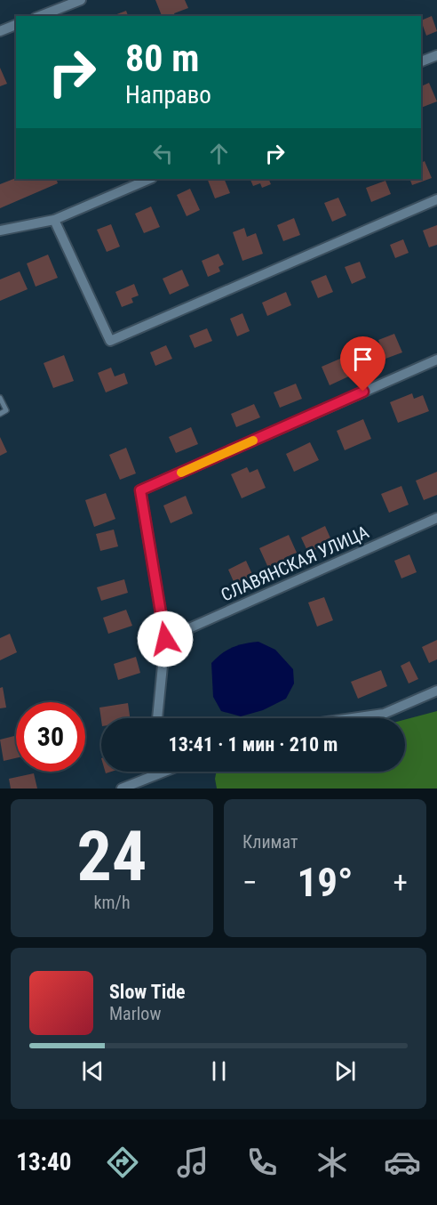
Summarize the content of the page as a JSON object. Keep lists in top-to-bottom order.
{
  "streets": {
    "street": ["СЛАВЯНСКАЯ УЛИЦА"]
  },
  "page": {
    "turn": ["80 m", "Направо"],
    "limit": "30",
    "trip": "13:41 · 1 мин · 210 m",
    "tile": [
      ["24", "km/h"],
      "Климат"
    ],
    "heat": ["−", "19°", "+"],
    "song": ["Slow Tide", "Marlow"],
    "tabs": "13:40"
  }
}
